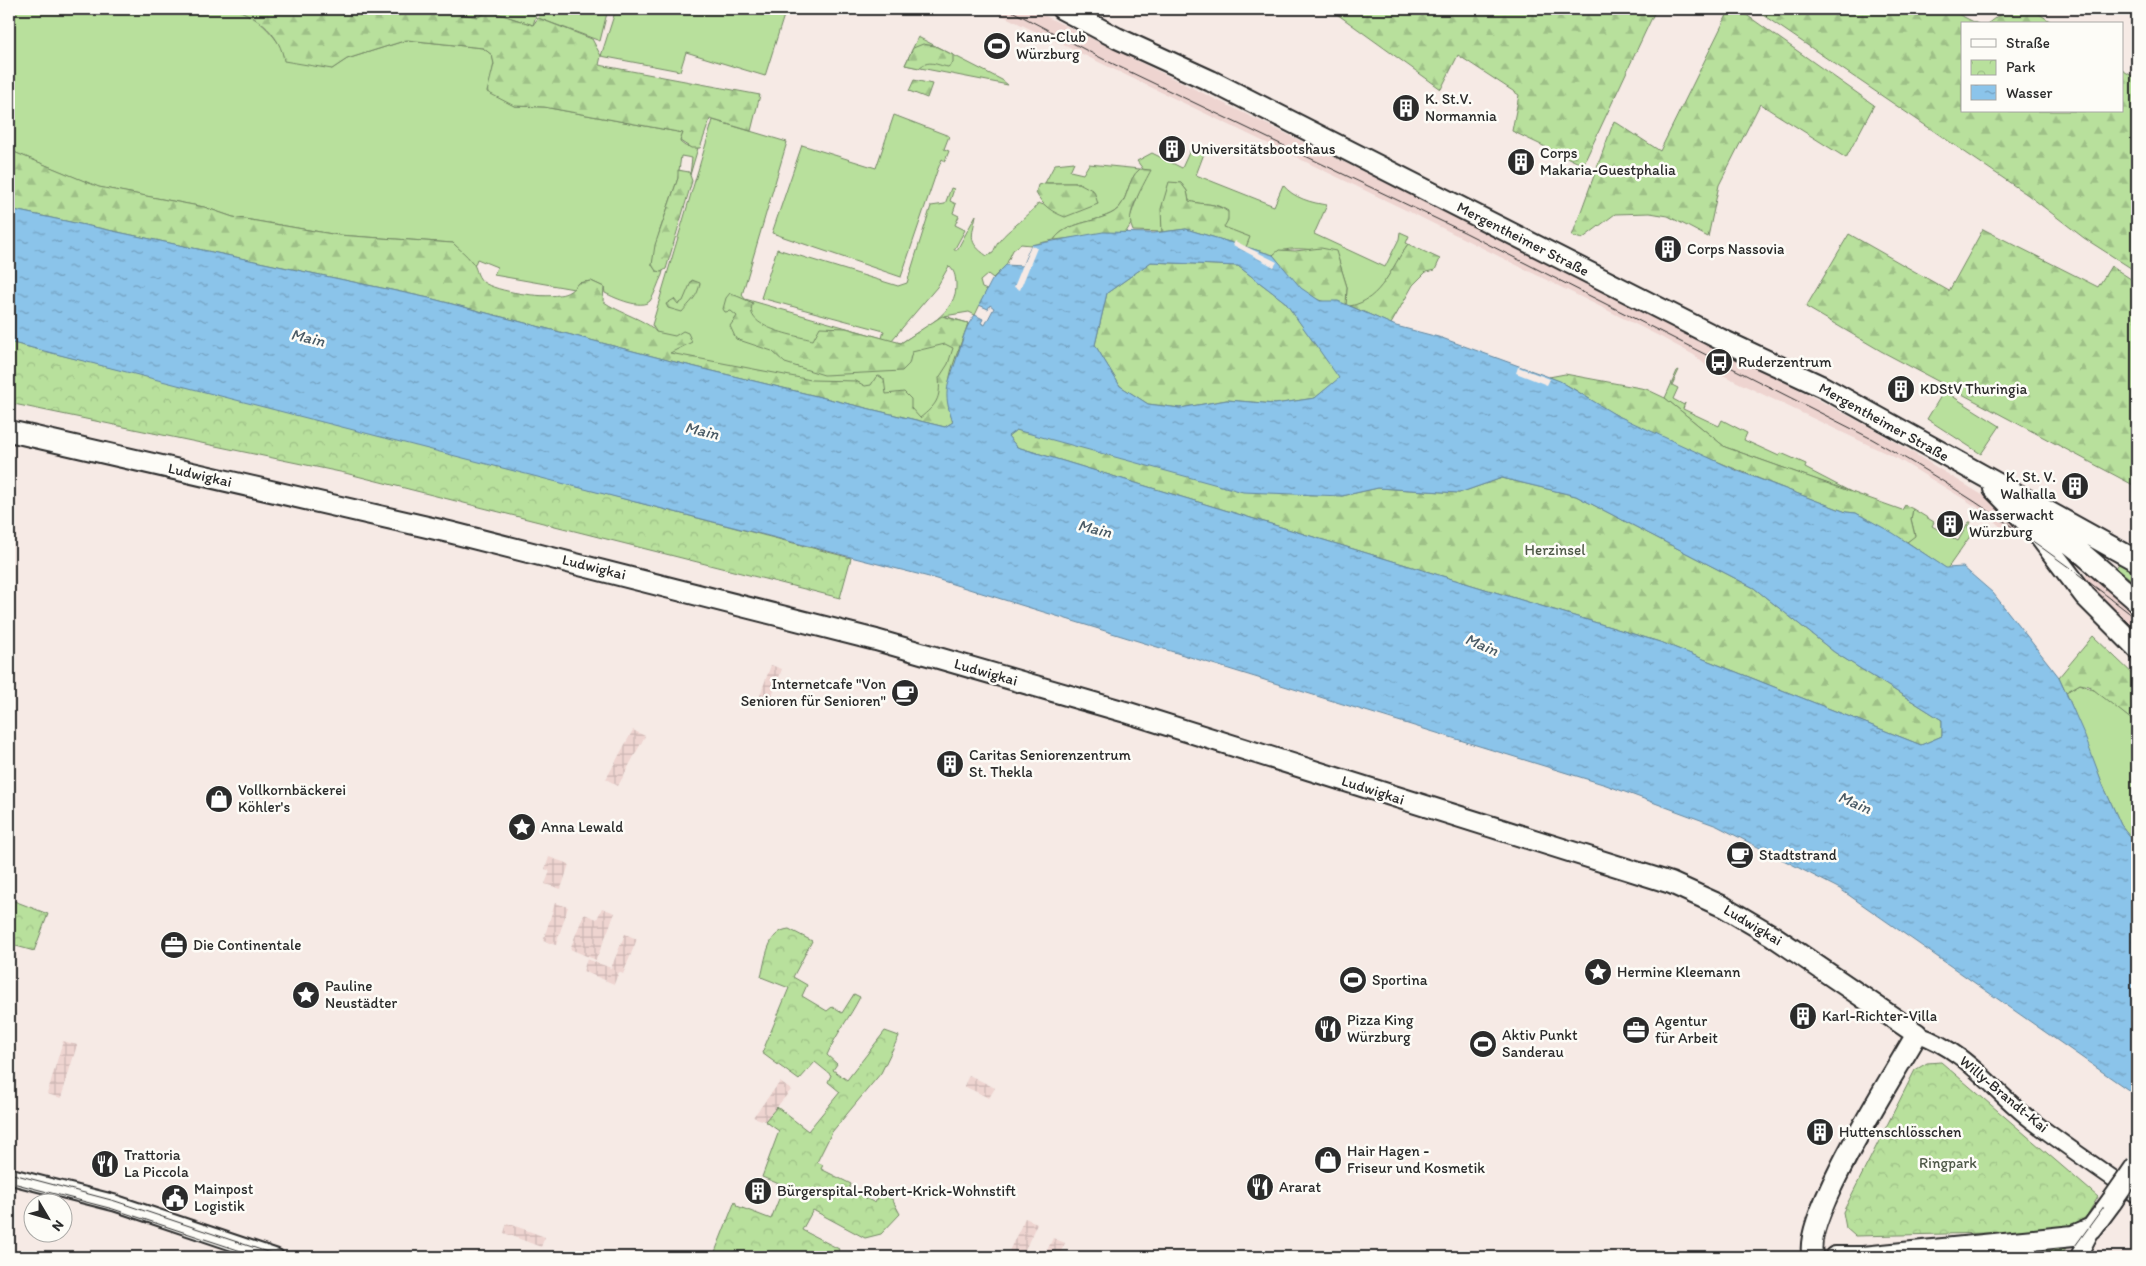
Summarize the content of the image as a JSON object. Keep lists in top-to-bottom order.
{
  "streets": {
    "main road": ["Mergentheimer Straße", "Ludwigkai"],
    "street": ["Willy-Brandt-Kai"]
  },
  "crossings": [
    ["Ludwigkai", "Willy-Brandt-Kai"]
  ],
  "water": ["Main"],
  "parks": ["Herzinsel", "Ringpark"],
  "places": {
    "sports": ["Kanu-Club Würzburg", "Sportina", "Aktiv Punkt Sanderau"],
    "building": [
      "K. St.V. Normannia",
      "Universitätsbootshaus",
      "Corps Makaria-Guestphalia",
      "Corps Nassovia",
      "KDStV Thuringia",
      "K. St. V. Walhalla",
      "Wasserwacht Würzburg",
      "Caritas Seniorenzentrum St. Thekla",
      "Karl-Richter-Villa",
      "Huttenschlösschen",
      "Bürgerspital-Robert-Krick-Wohnstift"
    ],
    "bus stop": ["Ruderzentrum"],
    "cafe": ["Internetcafe \"Von Senioren für Senioren\"", "Stadtstrand"],
    "shop": ["Vollkornbäckerei Köhler's", "Hair Hagen - Friseur und Kosmetik"],
    "place": ["Anna Lewald", "Hermine Kleemann", "Pauline Neustädter"],
    "office": ["Die Continentale", "Agentur für Arbeit"],
    "restaurant": ["Pizza King Würzburg", "Trattoria La Piccola", "Ararat"],
    "public building": ["Mainpost Logistik"]
  },
  "legend": ["Straße", "Park", "Wasser"],
  "north": "bottom right"
}
